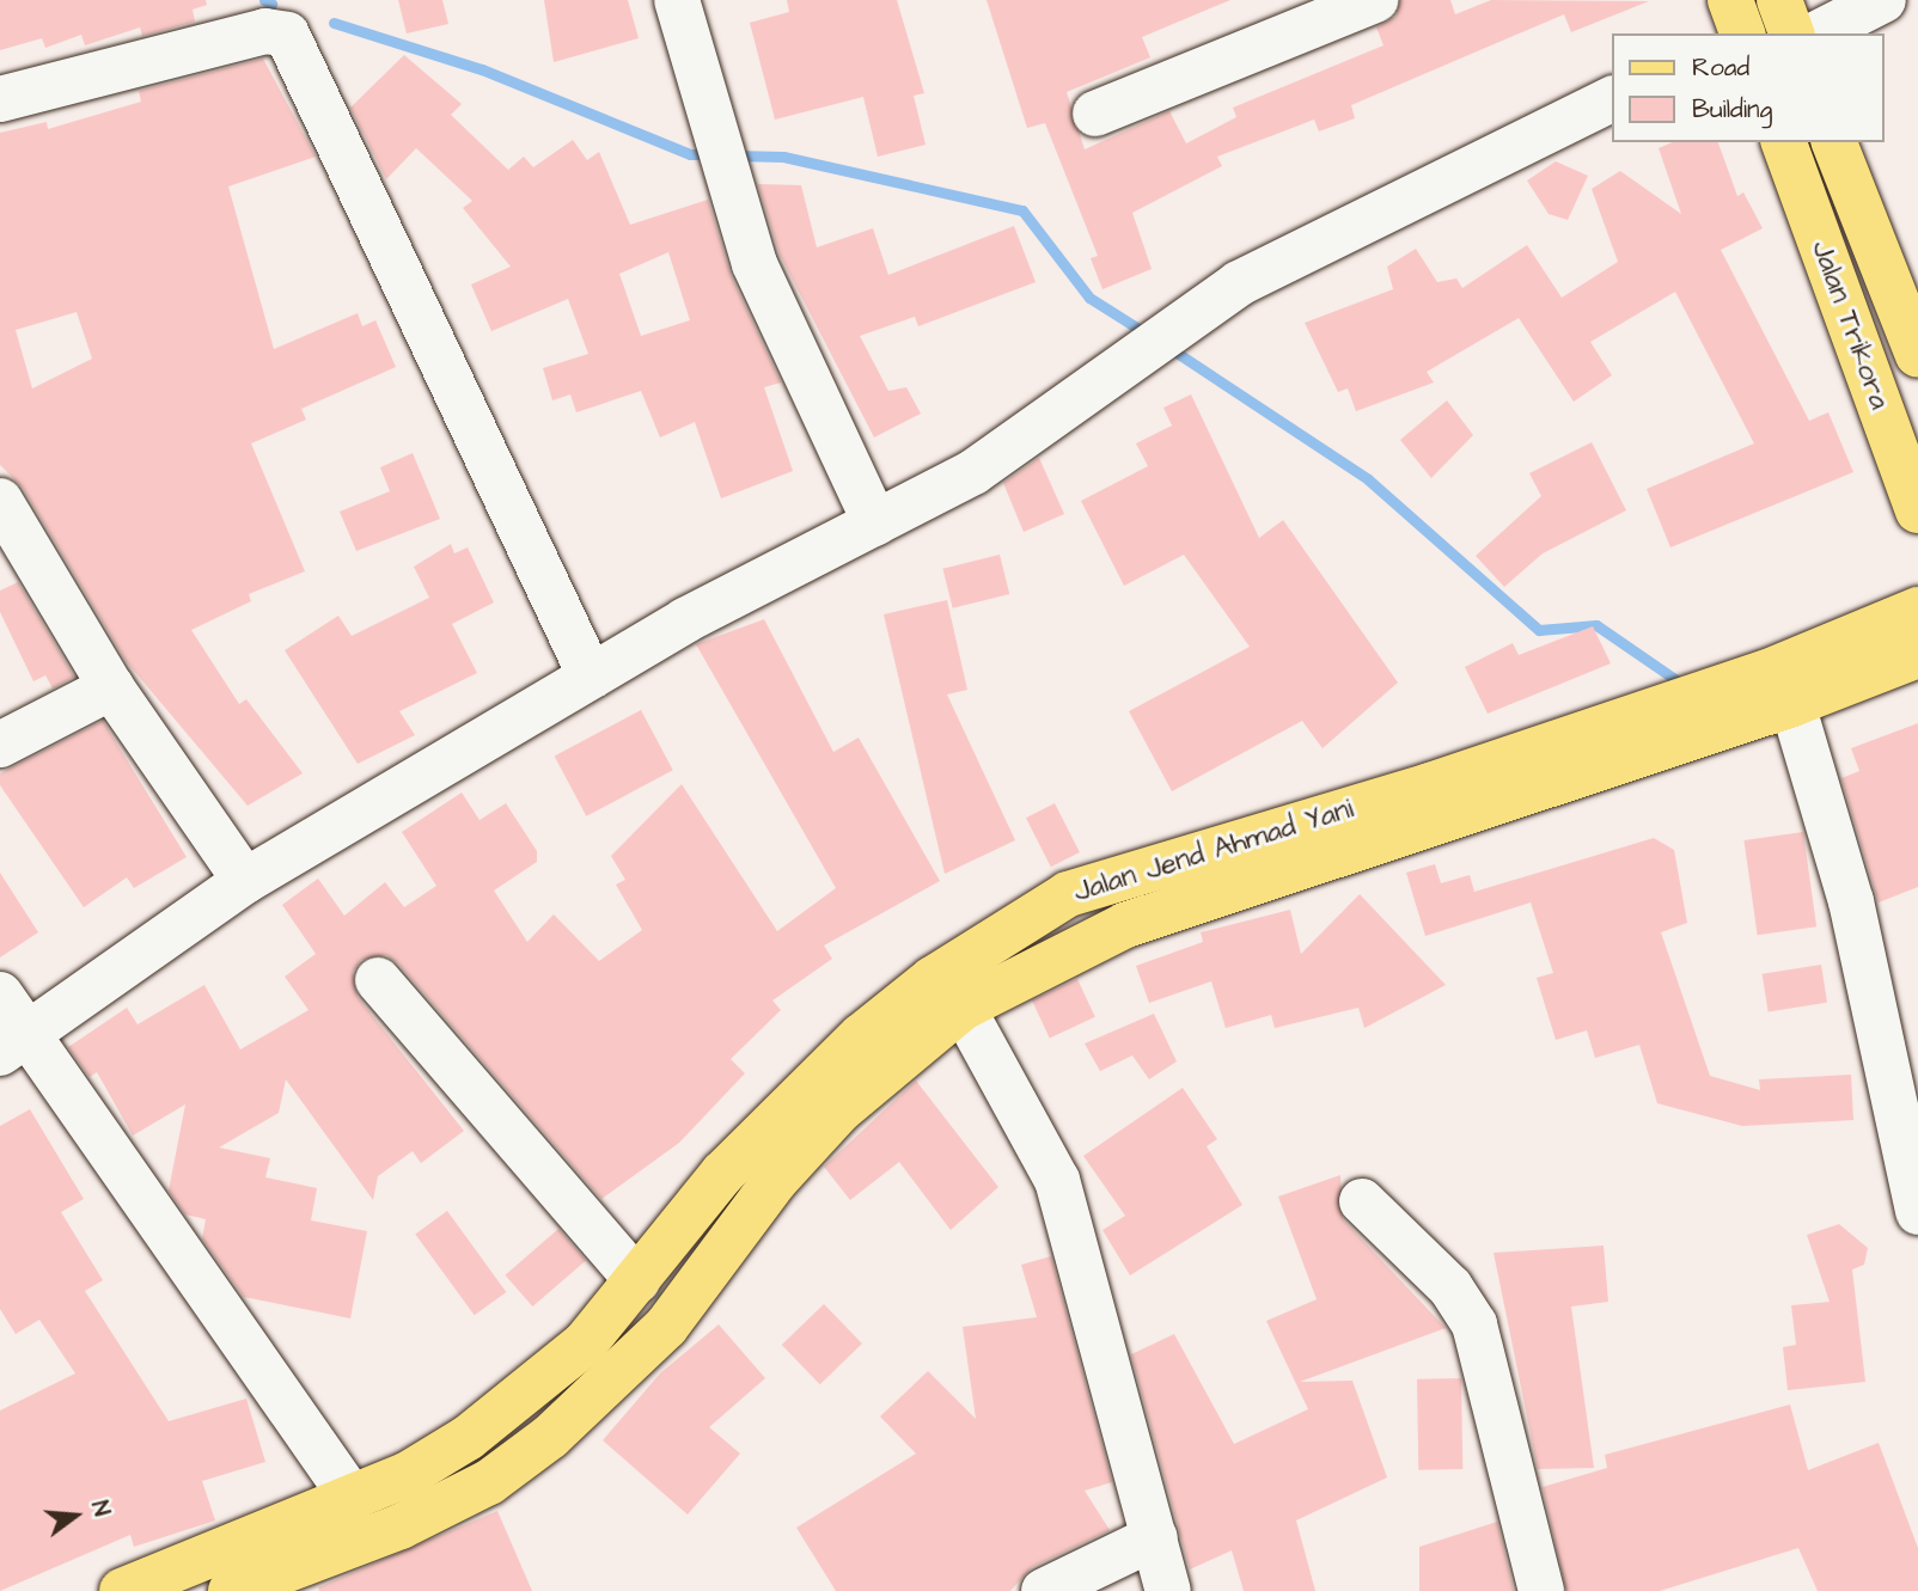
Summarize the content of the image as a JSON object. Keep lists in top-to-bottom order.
{
  "streets": {
    "main road": ["Jalan Trikora", "Jalan Jend Ahmad Yani"]
  },
  "legend": ["Road", "Building"],
  "north": "right"
}
